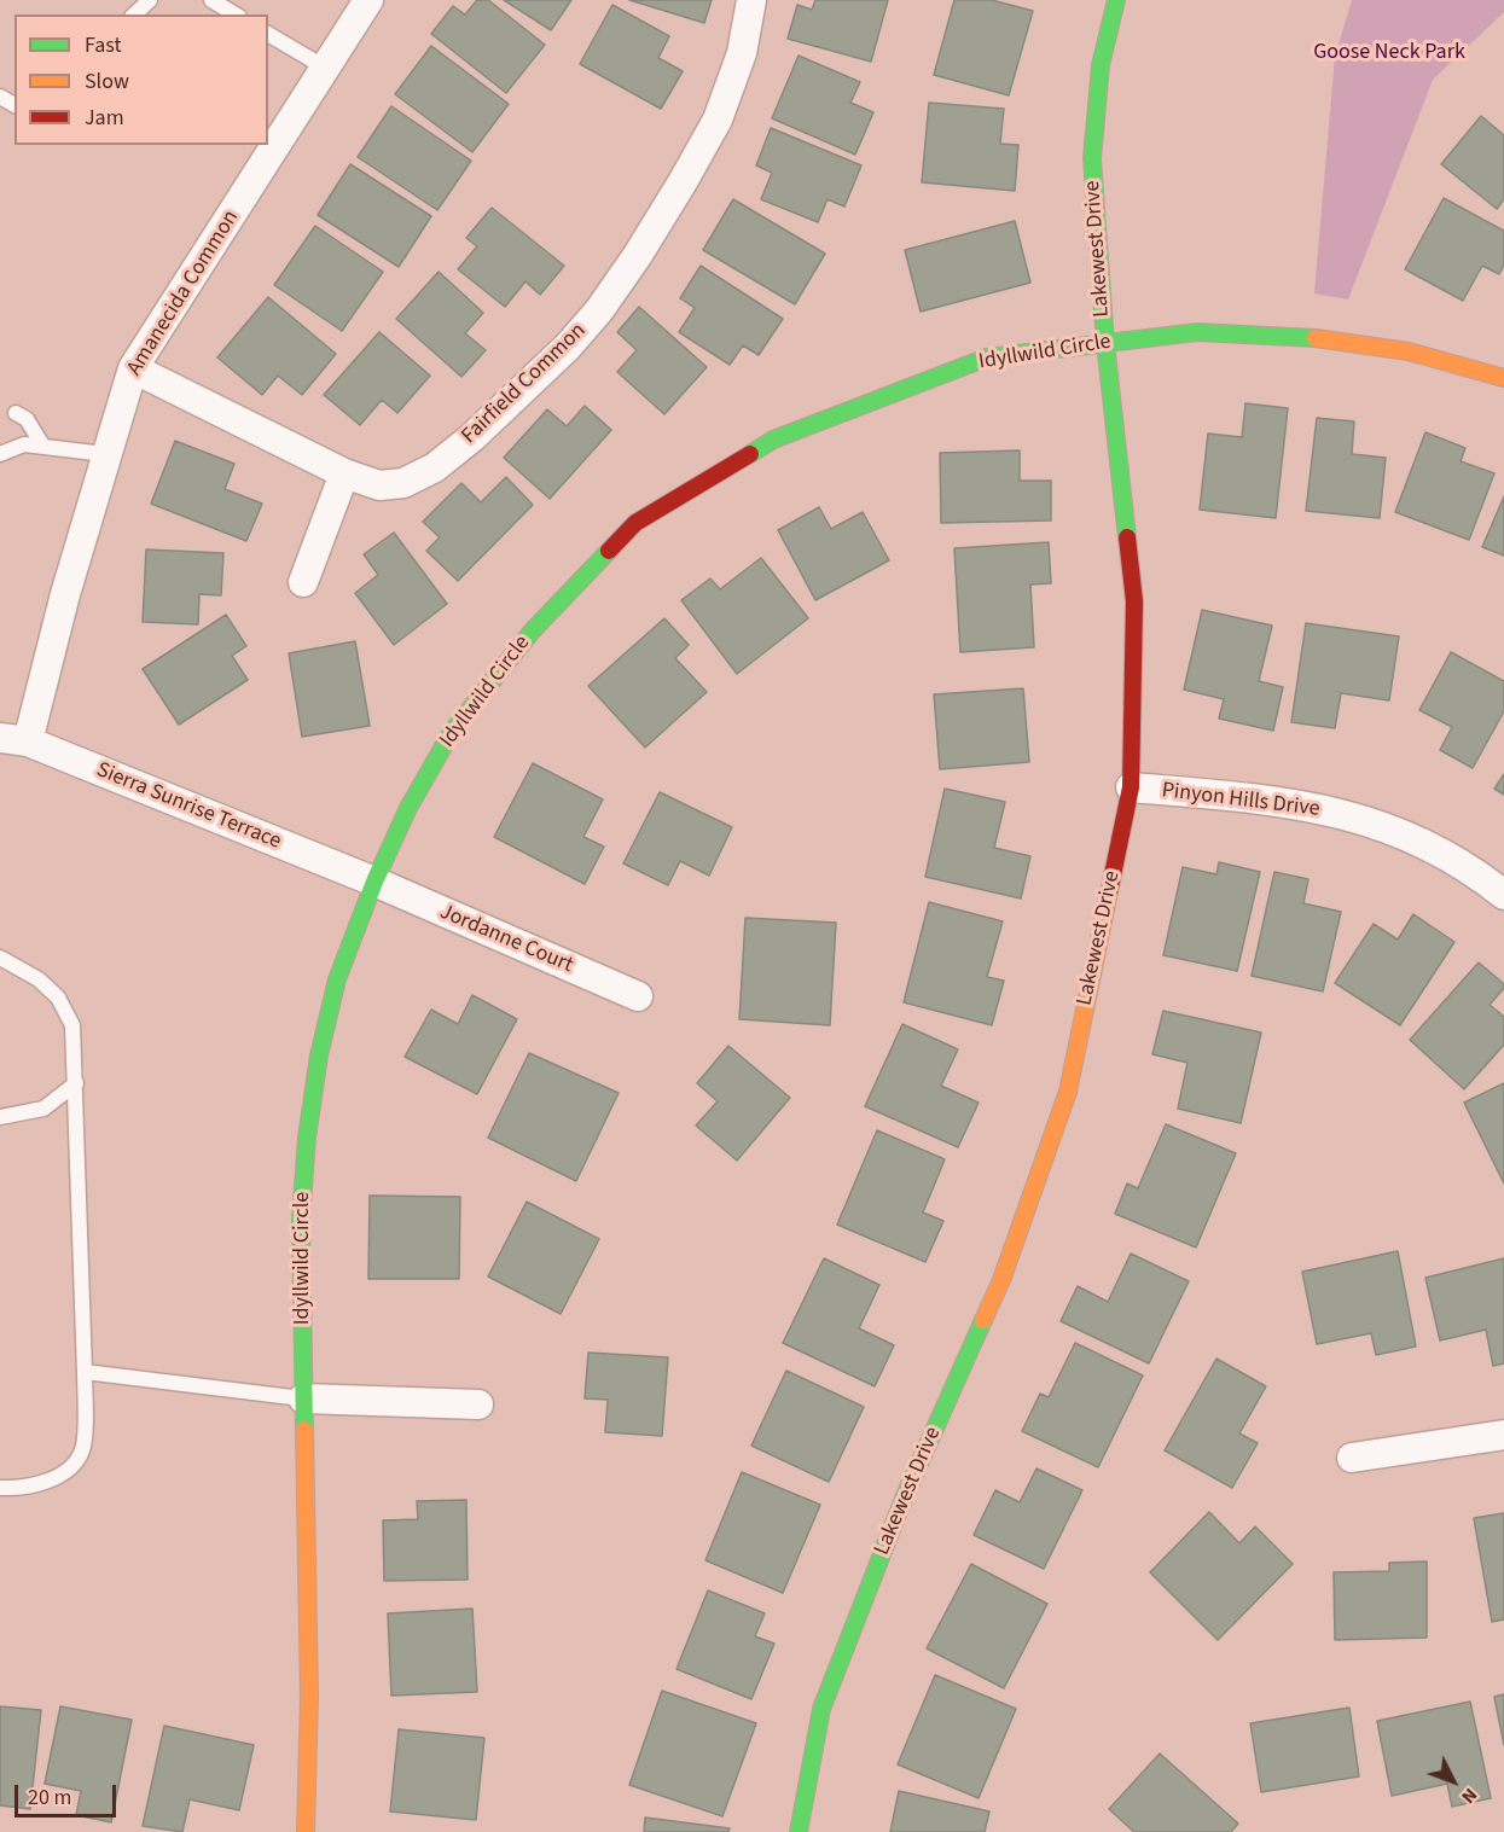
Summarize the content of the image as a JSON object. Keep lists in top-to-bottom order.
{
  "streets": {
    "street": [
      "Lakewest Drive",
      "Amanecida Common",
      "Idyllwild Circle",
      "Fairfield Common",
      "Pinyon Hills Drive",
      "Sierra Sunrise Terrace",
      "Jordanne Court"
    ]
  },
  "crossings": [
    ["Lakewest Drive", "Idyllwild Circle"],
    ["Lakewest Drive", "Pinyon Hills Drive"],
    ["Amanecida Common", "Fairfield Common"],
    ["Amanecida Common", "Sierra Sunrise Terrace"],
    ["Idyllwild Circle", "Sierra Sunrise Terrace"],
    ["Idyllwild Circle", "Jordanne Court"],
    ["Sierra Sunrise Terrace", "Jordanne Court"]
  ],
  "parks": ["Goose Neck Park"],
  "legend": ["Fast", "Slow", "Jam"],
  "scale_bar": "20 m",
  "north": "bottom right"
}
